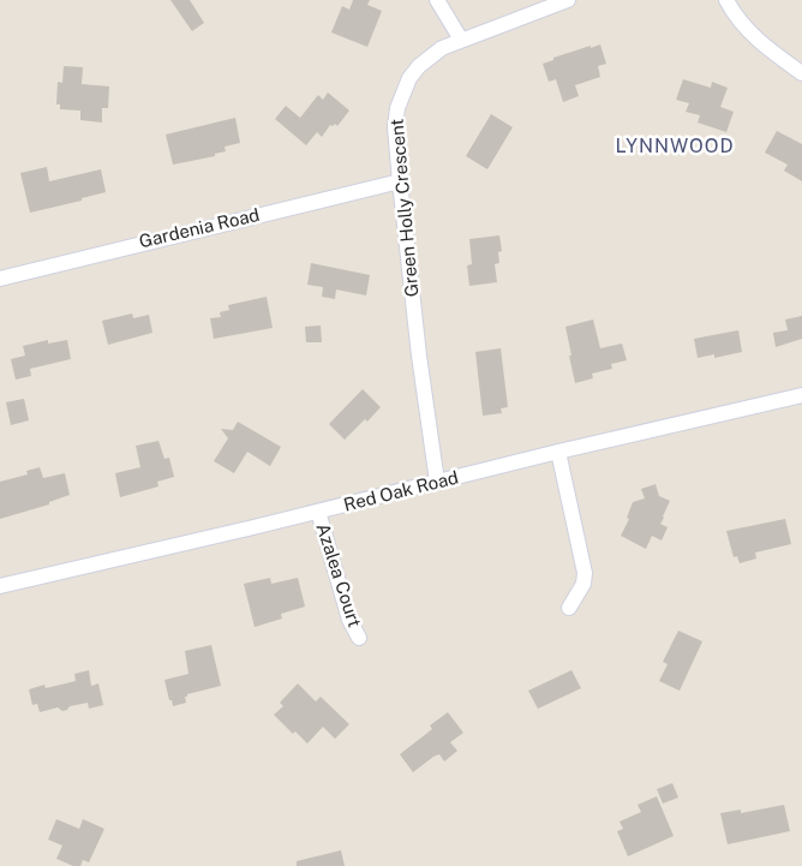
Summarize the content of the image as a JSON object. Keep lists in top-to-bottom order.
{
  "streets": {
    "street": [
      "Green Holly Crescent",
      "Gardenia Road",
      "Red Oak Road",
      "Azalea Court"
    ]
  },
  "crossings": [
    ["Green Holly Crescent", "Gardenia Road"],
    ["Green Holly Crescent", "Red Oak Road"],
    ["Red Oak Road", "Azalea Court"]
  ],
  "districts": ["LYNNWOOD"]
}
